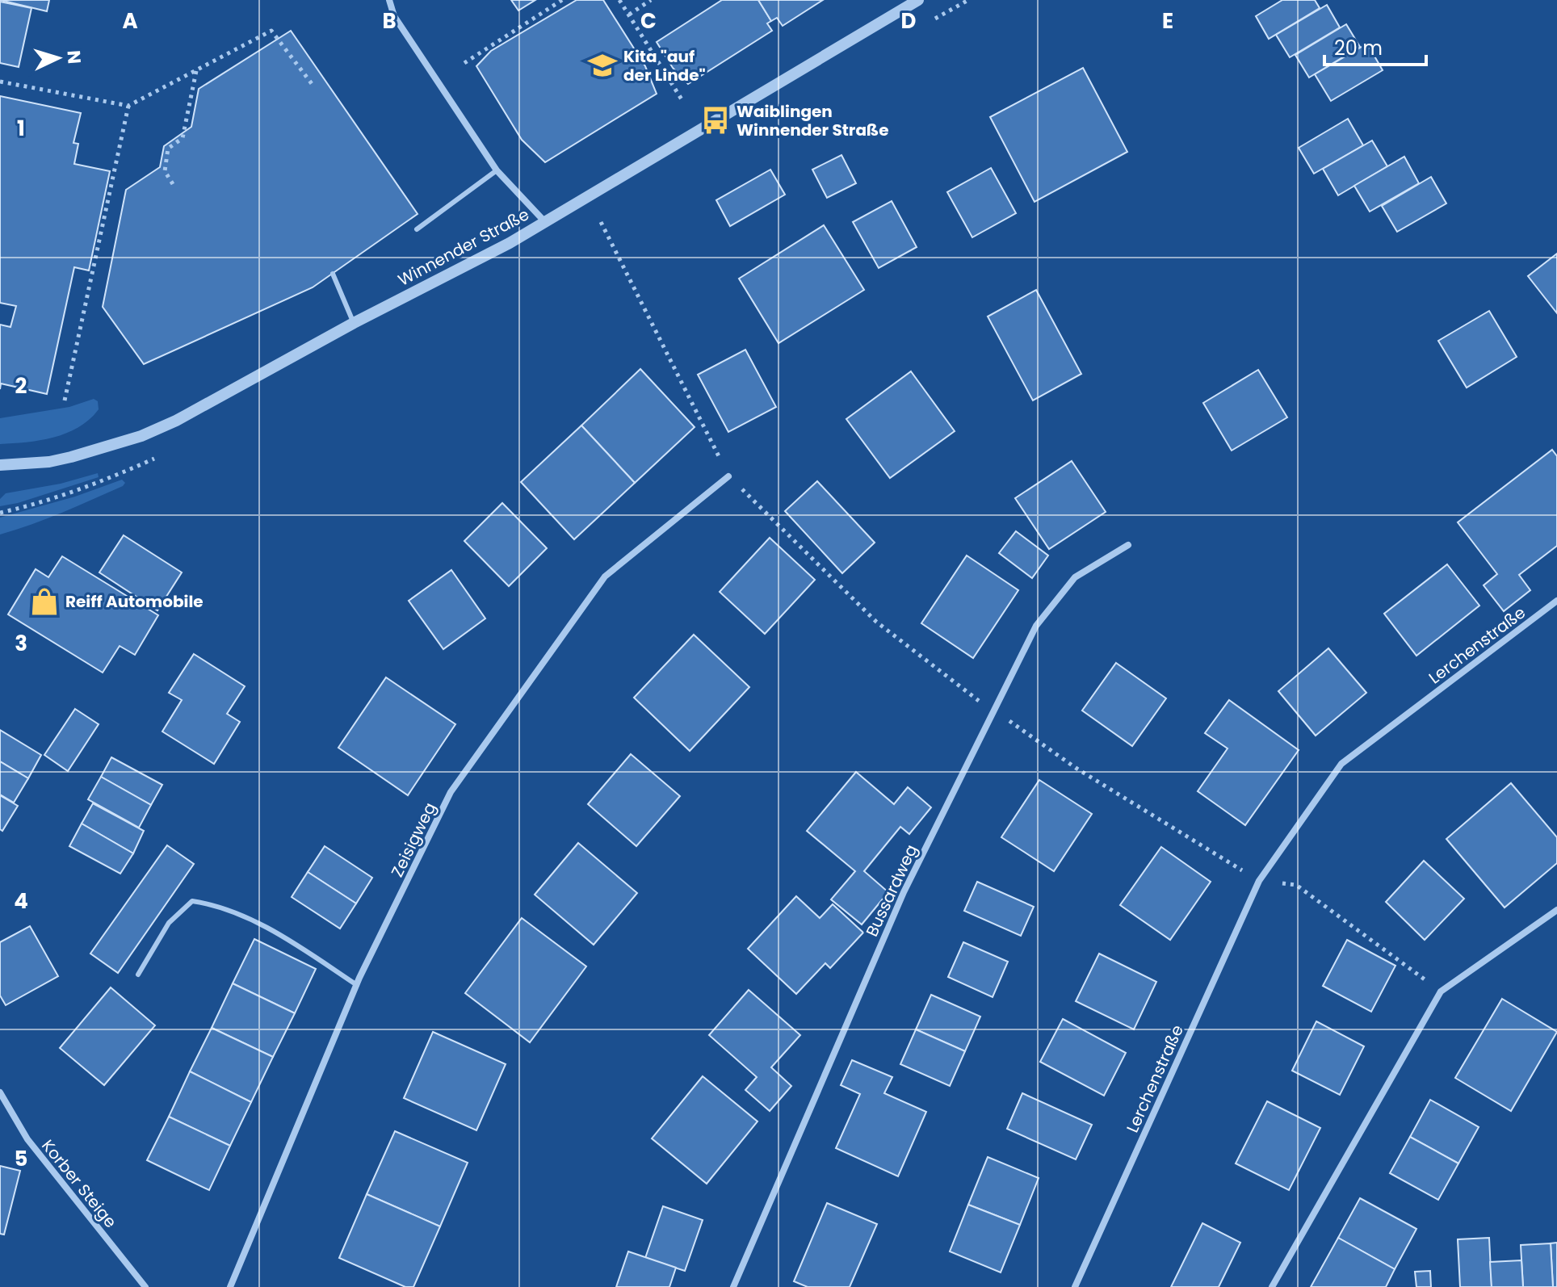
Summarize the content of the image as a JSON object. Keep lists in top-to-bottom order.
{
  "streets": {
    "street": [
      "Winnender Straße",
      "Lerchenstraße",
      "Zeisigweg",
      "Bussardweg",
      "Korber Steige"
    ]
  },
  "places": {
    "school or university": ["Kita \"auf der Linde\""],
    "bus stop": ["Waiblingen Winnender Straße"],
    "shop": ["Reiff Automobile"]
  },
  "scale_bar": "20 m",
  "north": "right",
  "grid": {
    "columns": [
      "A",
      "B",
      "C",
      "D",
      "E"
    ],
    "rows": [
      "1",
      "2",
      "3",
      "4",
      "5"
    ]
  }
}
